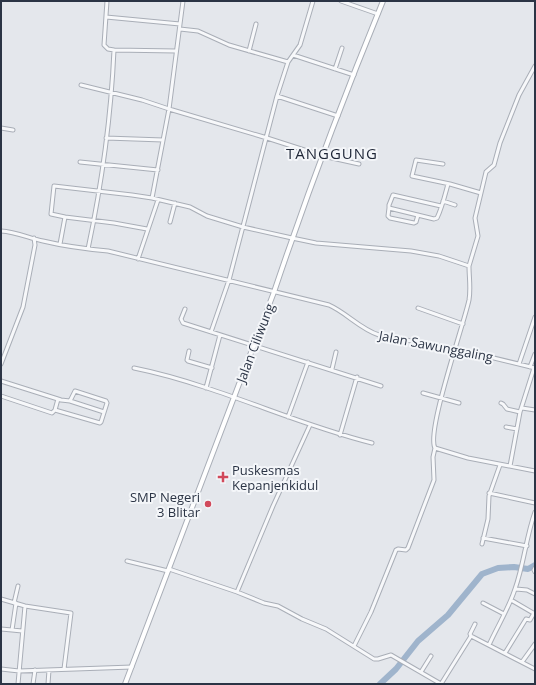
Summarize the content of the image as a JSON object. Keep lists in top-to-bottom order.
{
  "streets": {
    "main road": ["Jalan Ciliwung"],
    "street": ["Jalan Sawunggaling"]
  },
  "crossings": [
    ["Jalan Ciliwung", "Jalan Sawunggaling"]
  ],
  "districts": ["TANGGUNG"],
  "places": {
    "health": ["Puskesmas Kepanjenkidul"],
    "other": ["SMP Negeri 3 Blitar"]
  }
}
